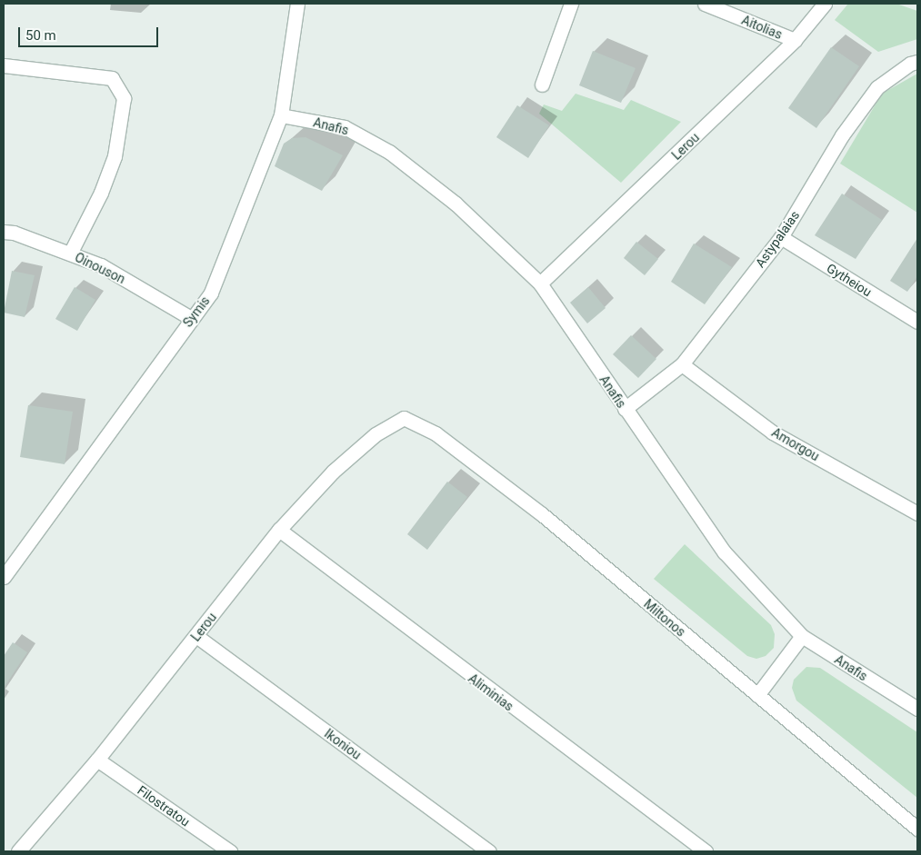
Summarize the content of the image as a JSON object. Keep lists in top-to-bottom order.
{
  "streets": {
    "street": [
      "Aitolias",
      "Anafis",
      "Lerou",
      "Astypalaias",
      "Oinouson",
      "Gytheiou",
      "Symis",
      "Amorgou",
      "Miltonos",
      "Aliminias",
      "Ikoniou",
      "Filostratou"
    ]
  },
  "crossings": [
    ["Aitolias", "Lerou"],
    ["Anafis", "Lerou"],
    ["Anafis", "Astypalaias"],
    ["Anafis", "Symis"],
    ["Lerou", "Miltonos"],
    ["Lerou", "Aliminias"],
    ["Lerou", "Ikoniou"],
    ["Lerou", "Filostratou"],
    ["Astypalaias", "Gytheiou"],
    ["Astypalaias", "Amorgou"],
    ["Oinouson", "Symis"]
  ],
  "scale_bar": "50 m"
}
